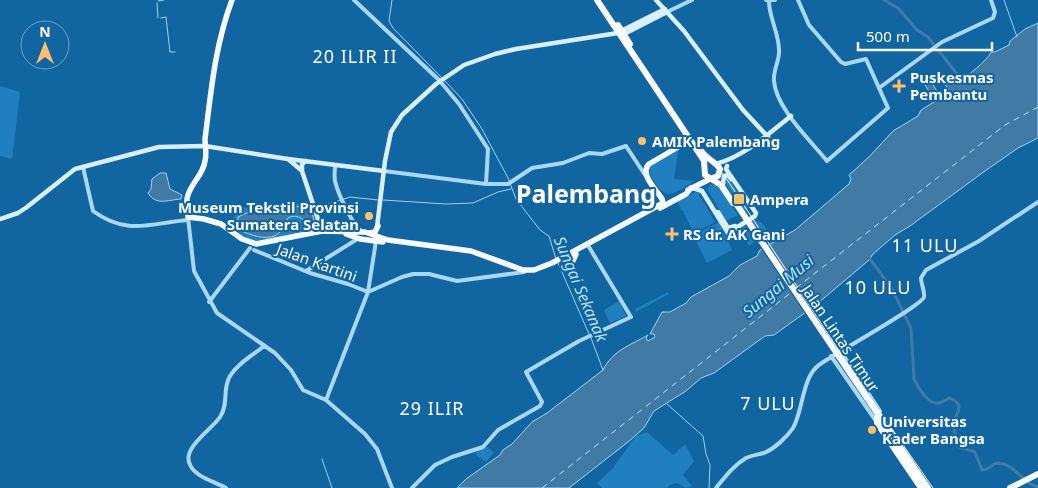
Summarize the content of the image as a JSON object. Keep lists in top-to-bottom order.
{
  "streets": {
    "highway": ["Jalan Lintas Timur"],
    "street": ["Jalan Kartini"]
  },
  "districts": [
    "20 ILIR II",
    "Palembang",
    "11 ULU",
    "10 ULU",
    "7 ULU",
    "29 ILIR"
  ],
  "water": ["Sungai Musi", "Sungai Sekanak"],
  "places": {
    "health": ["Puskesmas Pembantu", "RS dr. AK Gani"],
    "other": ["AMIK Palembang", "Museum Tekstil Provinsi Sumatera Selatan", "Universitas Kader Bangsa"],
    "transit": ["Ampera"]
  },
  "scale_bar": "500 m",
  "north": "top"
}
